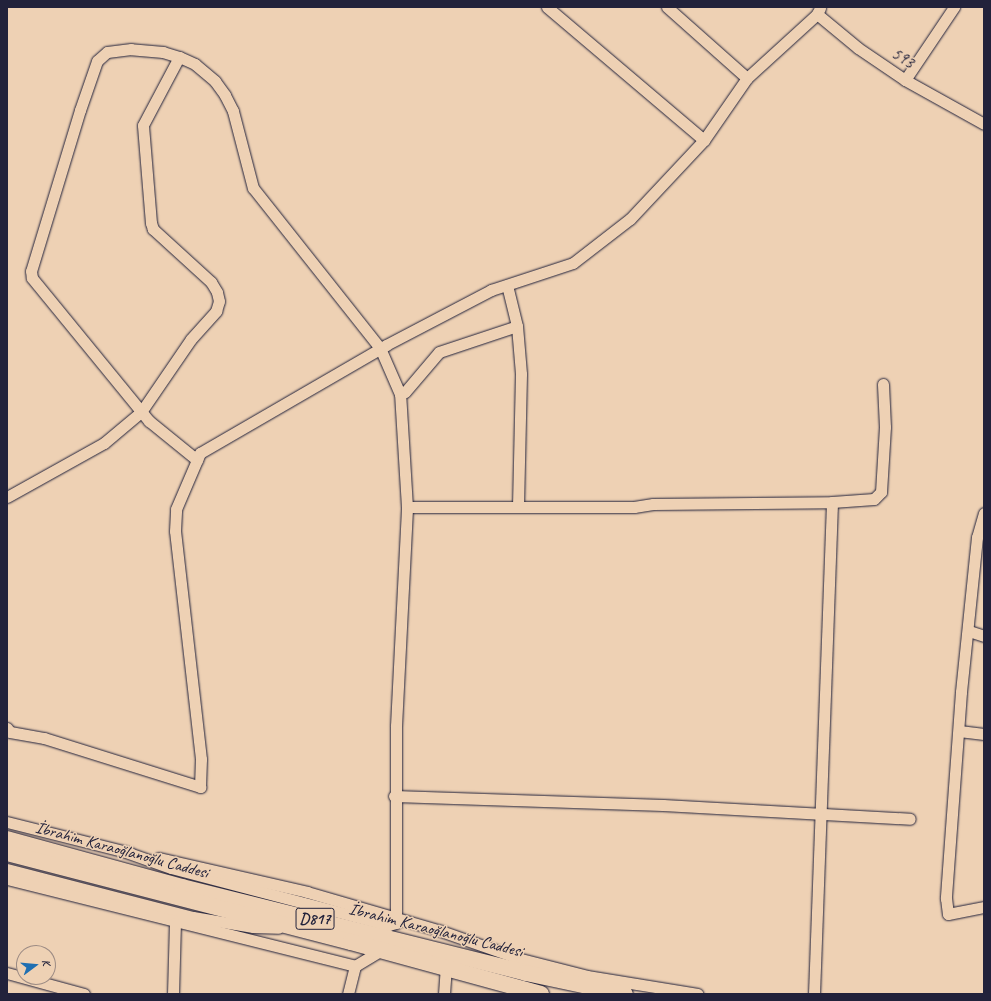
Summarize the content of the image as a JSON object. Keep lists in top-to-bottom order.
{
  "streets": {
    "highway": ["İbrahim Karaoğlanoğlu Caddesi", "D817"],
    "street": ["593"]
  },
  "north": "right"
}
